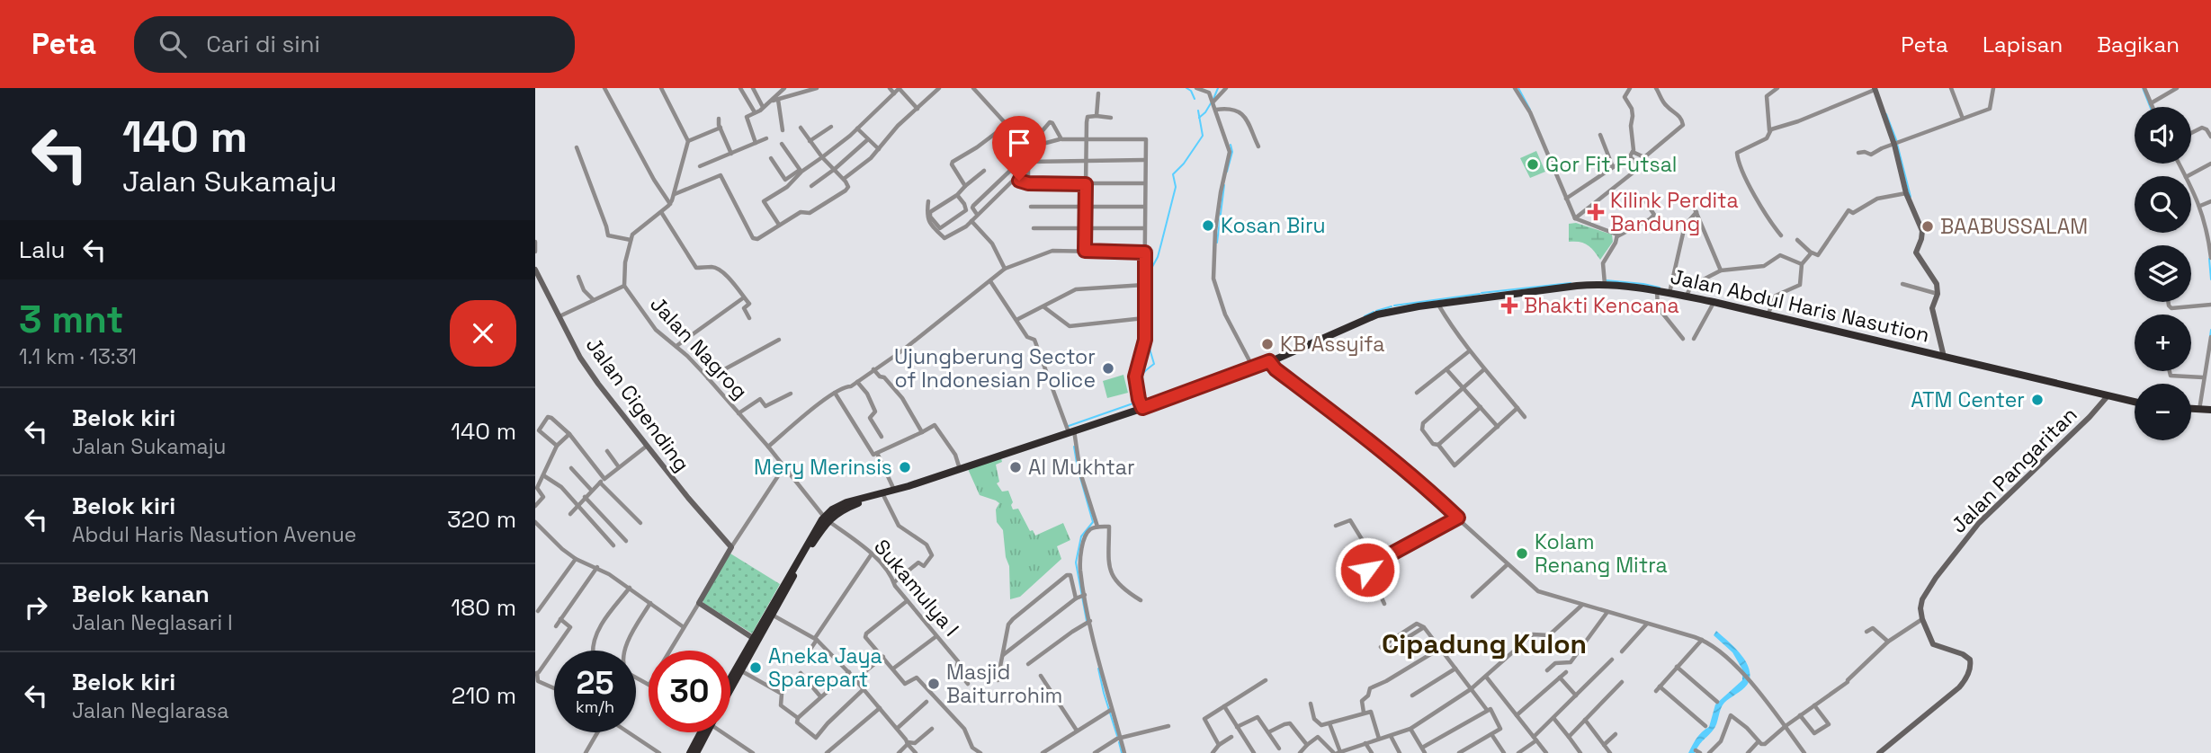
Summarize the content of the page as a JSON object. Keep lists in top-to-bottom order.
{
  "streets": {
    "highway": ["Jalan Abdul Haris Nasution"],
    "street": [
      "Jalan Nagrog",
      "Jalan Cigending",
      "Jalan Pangaritan",
      "Sukamulya I"
    ]
  },
  "crossings": [
    ["Jalan Abdul Haris Nasution", "Jalan Pangaritan"],
    ["Jalan Nagrog", "Sukamulya I"]
  ],
  "districts": ["Cipadung Kulon"],
  "places": {
    "other": [
      "Gor Fit Futsal",
      "Kosan Biru",
      "BAABUSSALAM",
      "KB Assyifa",
      "Ujungberung Sector of Indonesian Police",
      "ATM Center",
      "Mery Merinsis",
      "Al Mukhtar",
      "Kolam Renang Mitra",
      "Aneka Jaya Sparepart",
      "Masjid Baiturrohim"
    ],
    "health": ["Kilink Perdita Bandung", "Bhakti Kencana"]
  },
  "page": {
    "header": "Peta",
    "search": "Cari di sini",
    "nav": ["Peta", "Lapisan", "Bagikan"],
    "turn": ["140 m", "Jalan Sukamaju"],
    "map_buttons": ["+", "−"],
    "then": "Lalu",
    "heading": ["3 mnt", "1.1 km · 13:31"],
    "list": [
      {
        "name": "Belok kiri",
        "note": "Jalan Sukamaju",
        "value": "140 m"
      },
      {
        "name": "Belok kiri",
        "note": "Abdul Haris Nasution Avenue",
        "value": "320 m"
      },
      {
        "name": "Belok kanan",
        "note": "Jalan Neglasari I",
        "value": "180 m"
      },
      {
        "name": "Belok kiri",
        "note": "Jalan Neglarasa",
        "value": "210 m"
      }
    ],
    "speed": "25 km/h",
    "limit": "30"
  }
}
